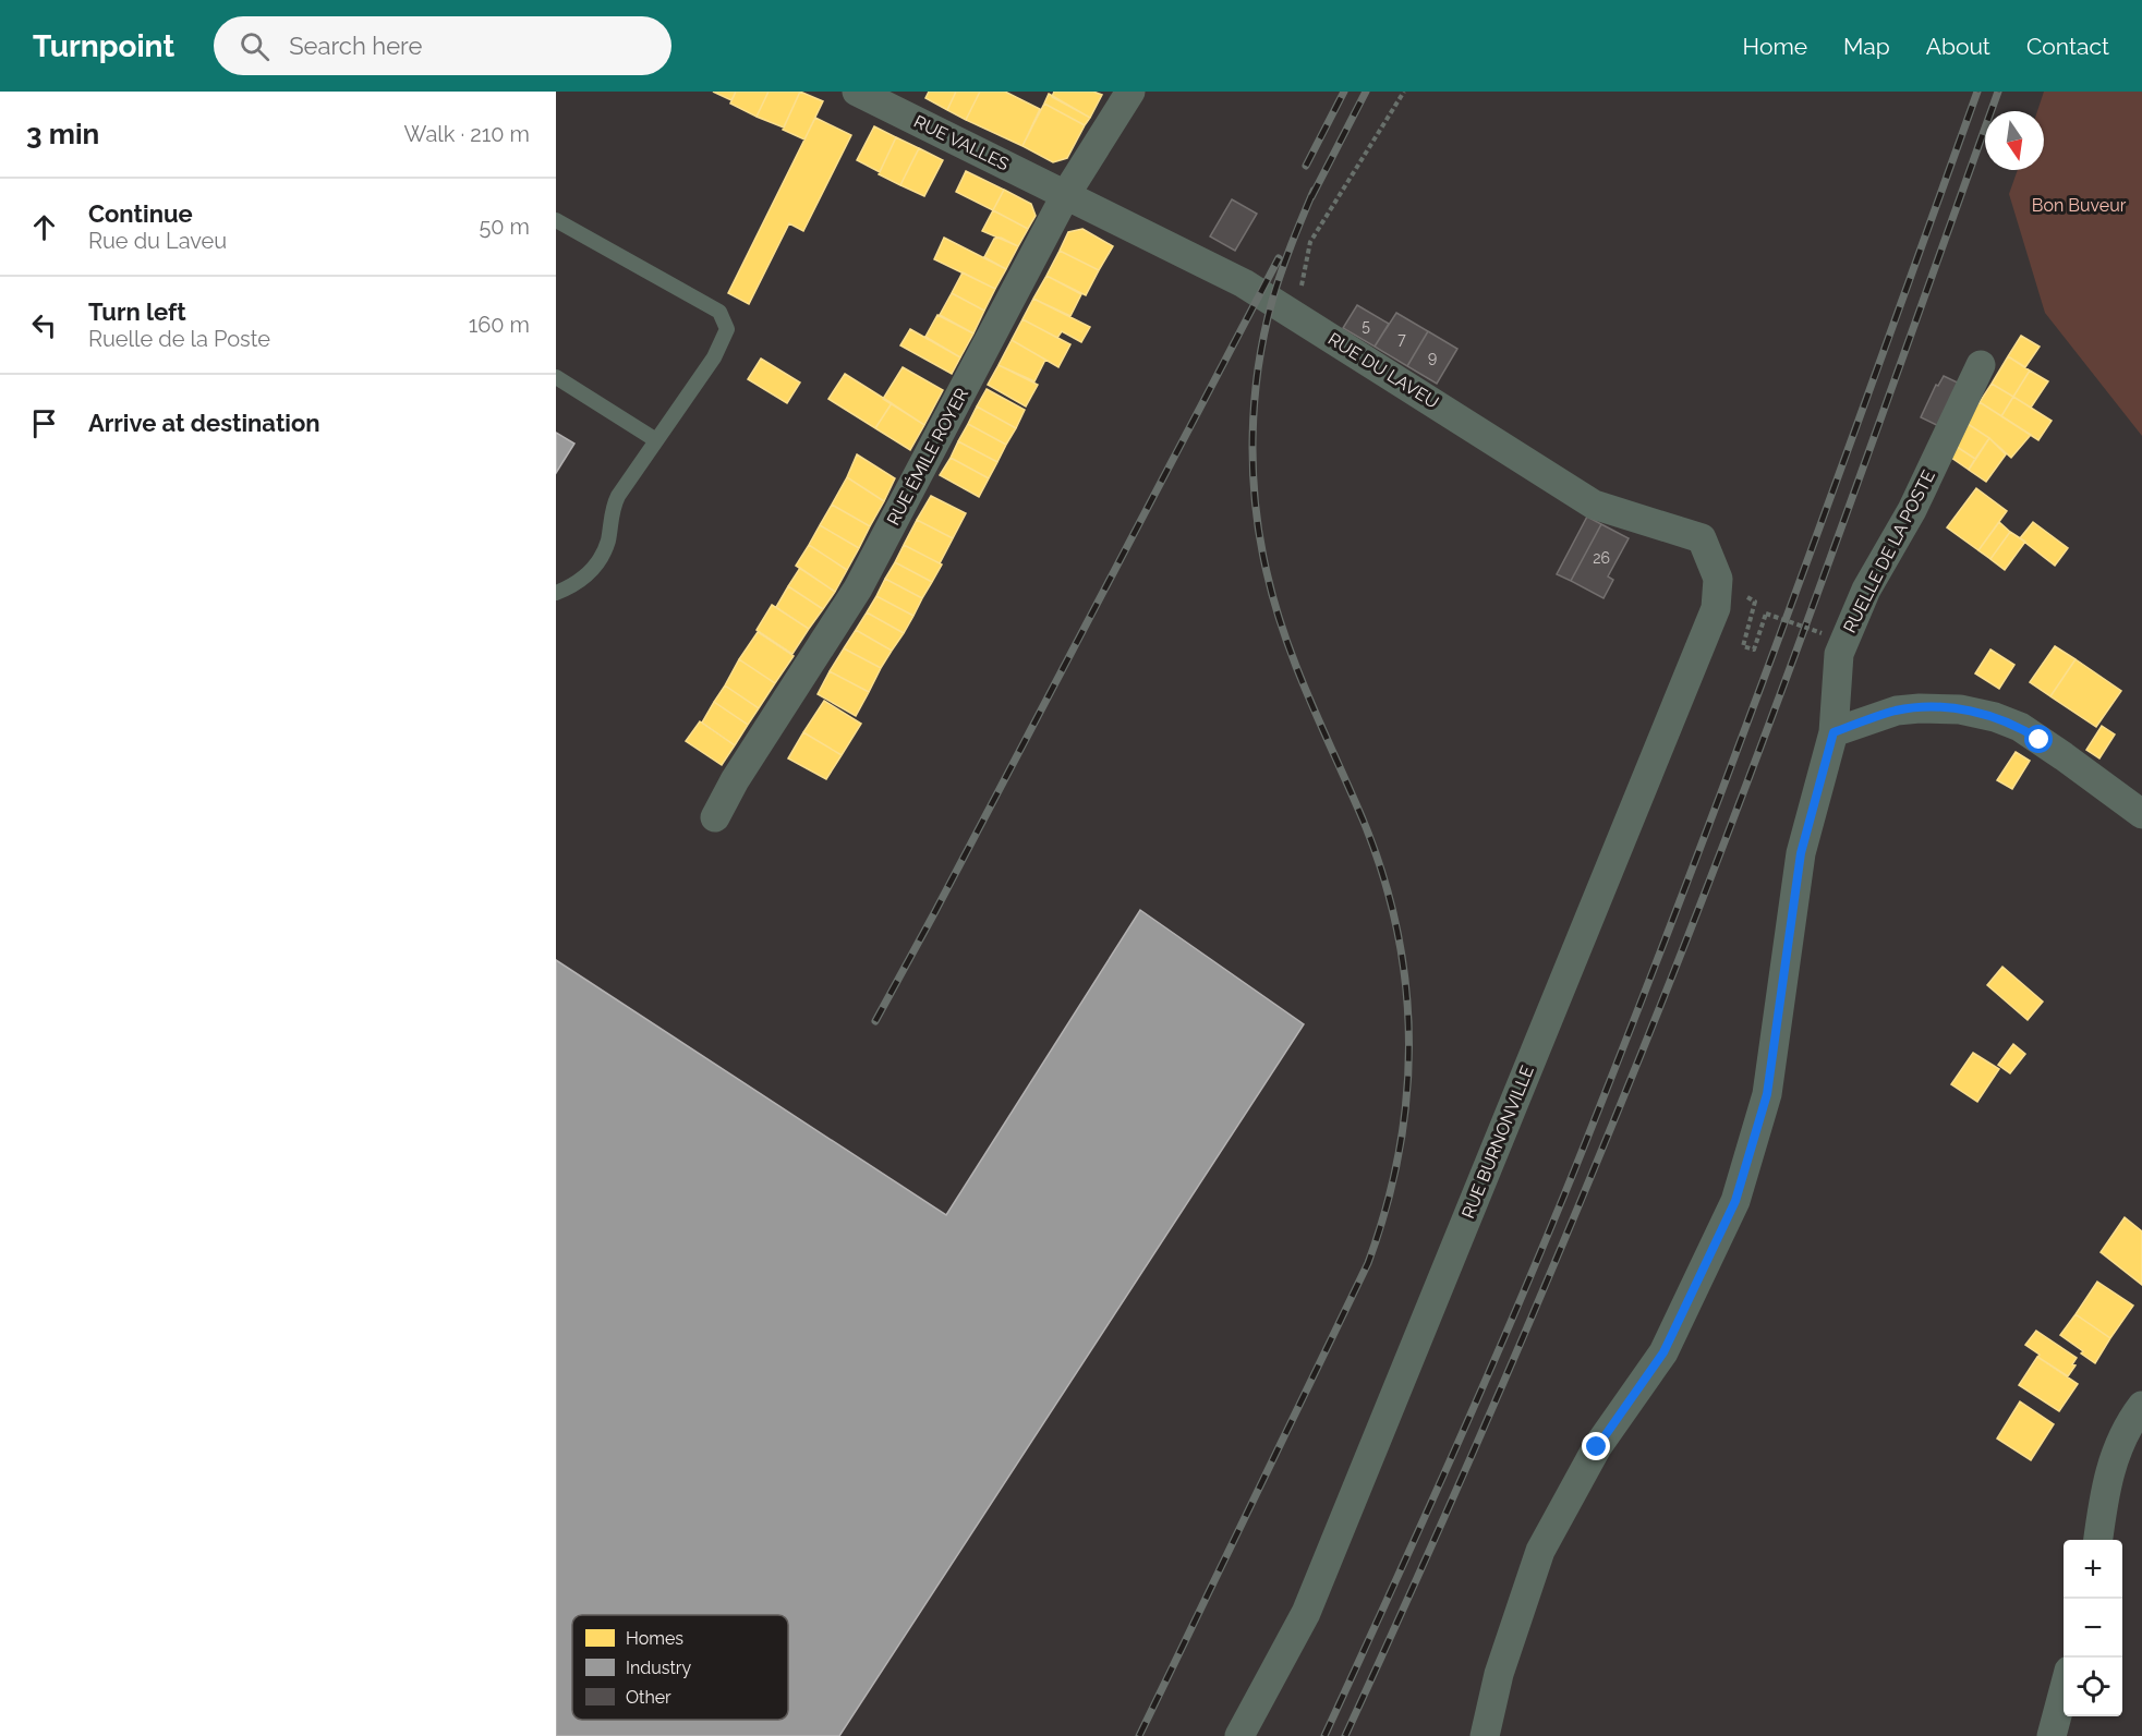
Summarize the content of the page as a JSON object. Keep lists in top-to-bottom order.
{
  "streets": {
    "street": [
      "RUE VALLES",
      "RUE DU LAVEU",
      "RUE ÉMILE ROYER",
      "RUELLE DE LA POSTE",
      "RUE BURNONVILLE"
    ]
  },
  "crossings": [
    ["RUE VALLES", "RUE DU LAVEU"],
    ["RUE VALLES", "RUE ÉMILE ROYER"],
    ["RUE DU LAVEU", "RUE ÉMILE ROYER"],
    ["RUE DU LAVEU", "RUE BURNONVILLE"]
  ],
  "parks": ["Bon Buveur"],
  "house_numbers": [
    "5",
    "7",
    "9",
    "26"
  ],
  "legend": ["Homes", "Industry", "Other"],
  "north": "bottom",
  "page": {
    "header": "Turnpoint",
    "search": "Search here",
    "nav": [
      "Home",
      "Map",
      "About",
      "Contact"
    ],
    "heading": ["3 min", "Walk · 210 m"],
    "list": [
      ["Continue", "Rue du Laveu", "50 m"],
      ["Turn left", "Ruelle de la Poste", "160 m"],
      "Arrive at destination"
    ],
    "map_buttons": ["+", "−"]
  }
}
